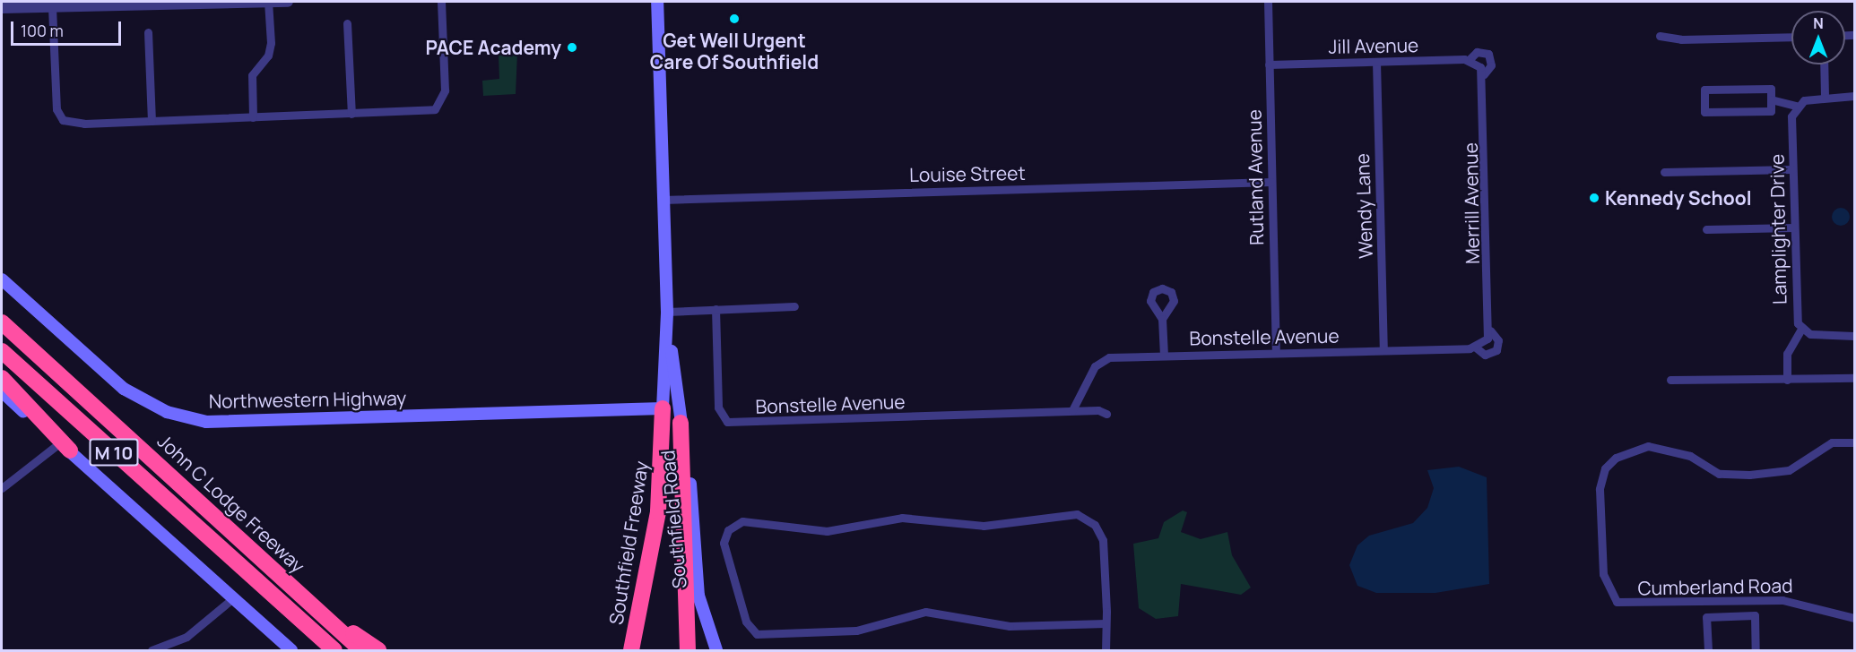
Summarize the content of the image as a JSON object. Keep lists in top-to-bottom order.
{
  "streets": {
    "highway": ["M 10", "John C Lodge Freeway", "Southfield Freeway"],
    "main road": ["Northwestern Highway", "Southfield Road"],
    "street": [
      "Jill Avenue",
      "Louise Street",
      "Rutland Avenue",
      "Merrill Avenue",
      "Wendy Lane",
      "Lamplighter Drive",
      "Bonstelle Avenue",
      "Cumberland Road"
    ]
  },
  "crossings": [
    ["Jill Avenue", "Rutland Avenue"],
    ["Jill Avenue", "Merrill Avenue"],
    ["Jill Avenue", "Wendy Lane"],
    ["Louise Street", "Rutland Avenue"],
    ["Louise Street", "Southfield Road"],
    ["Rutland Avenue", "Bonstelle Avenue"],
    ["Merrill Avenue", "Bonstelle Avenue"],
    ["Wendy Lane", "Bonstelle Avenue"],
    ["Northwestern Highway", "Southfield Road"],
    ["Northwestern Highway", "Southfield Freeway"],
    ["Southfield Road", "Southfield Freeway"]
  ],
  "places": ["Get Well Urgent Care Of Southfield", "PACE Academy", "Kennedy School"],
  "scale_bar": "100 m",
  "north": "top"
}
